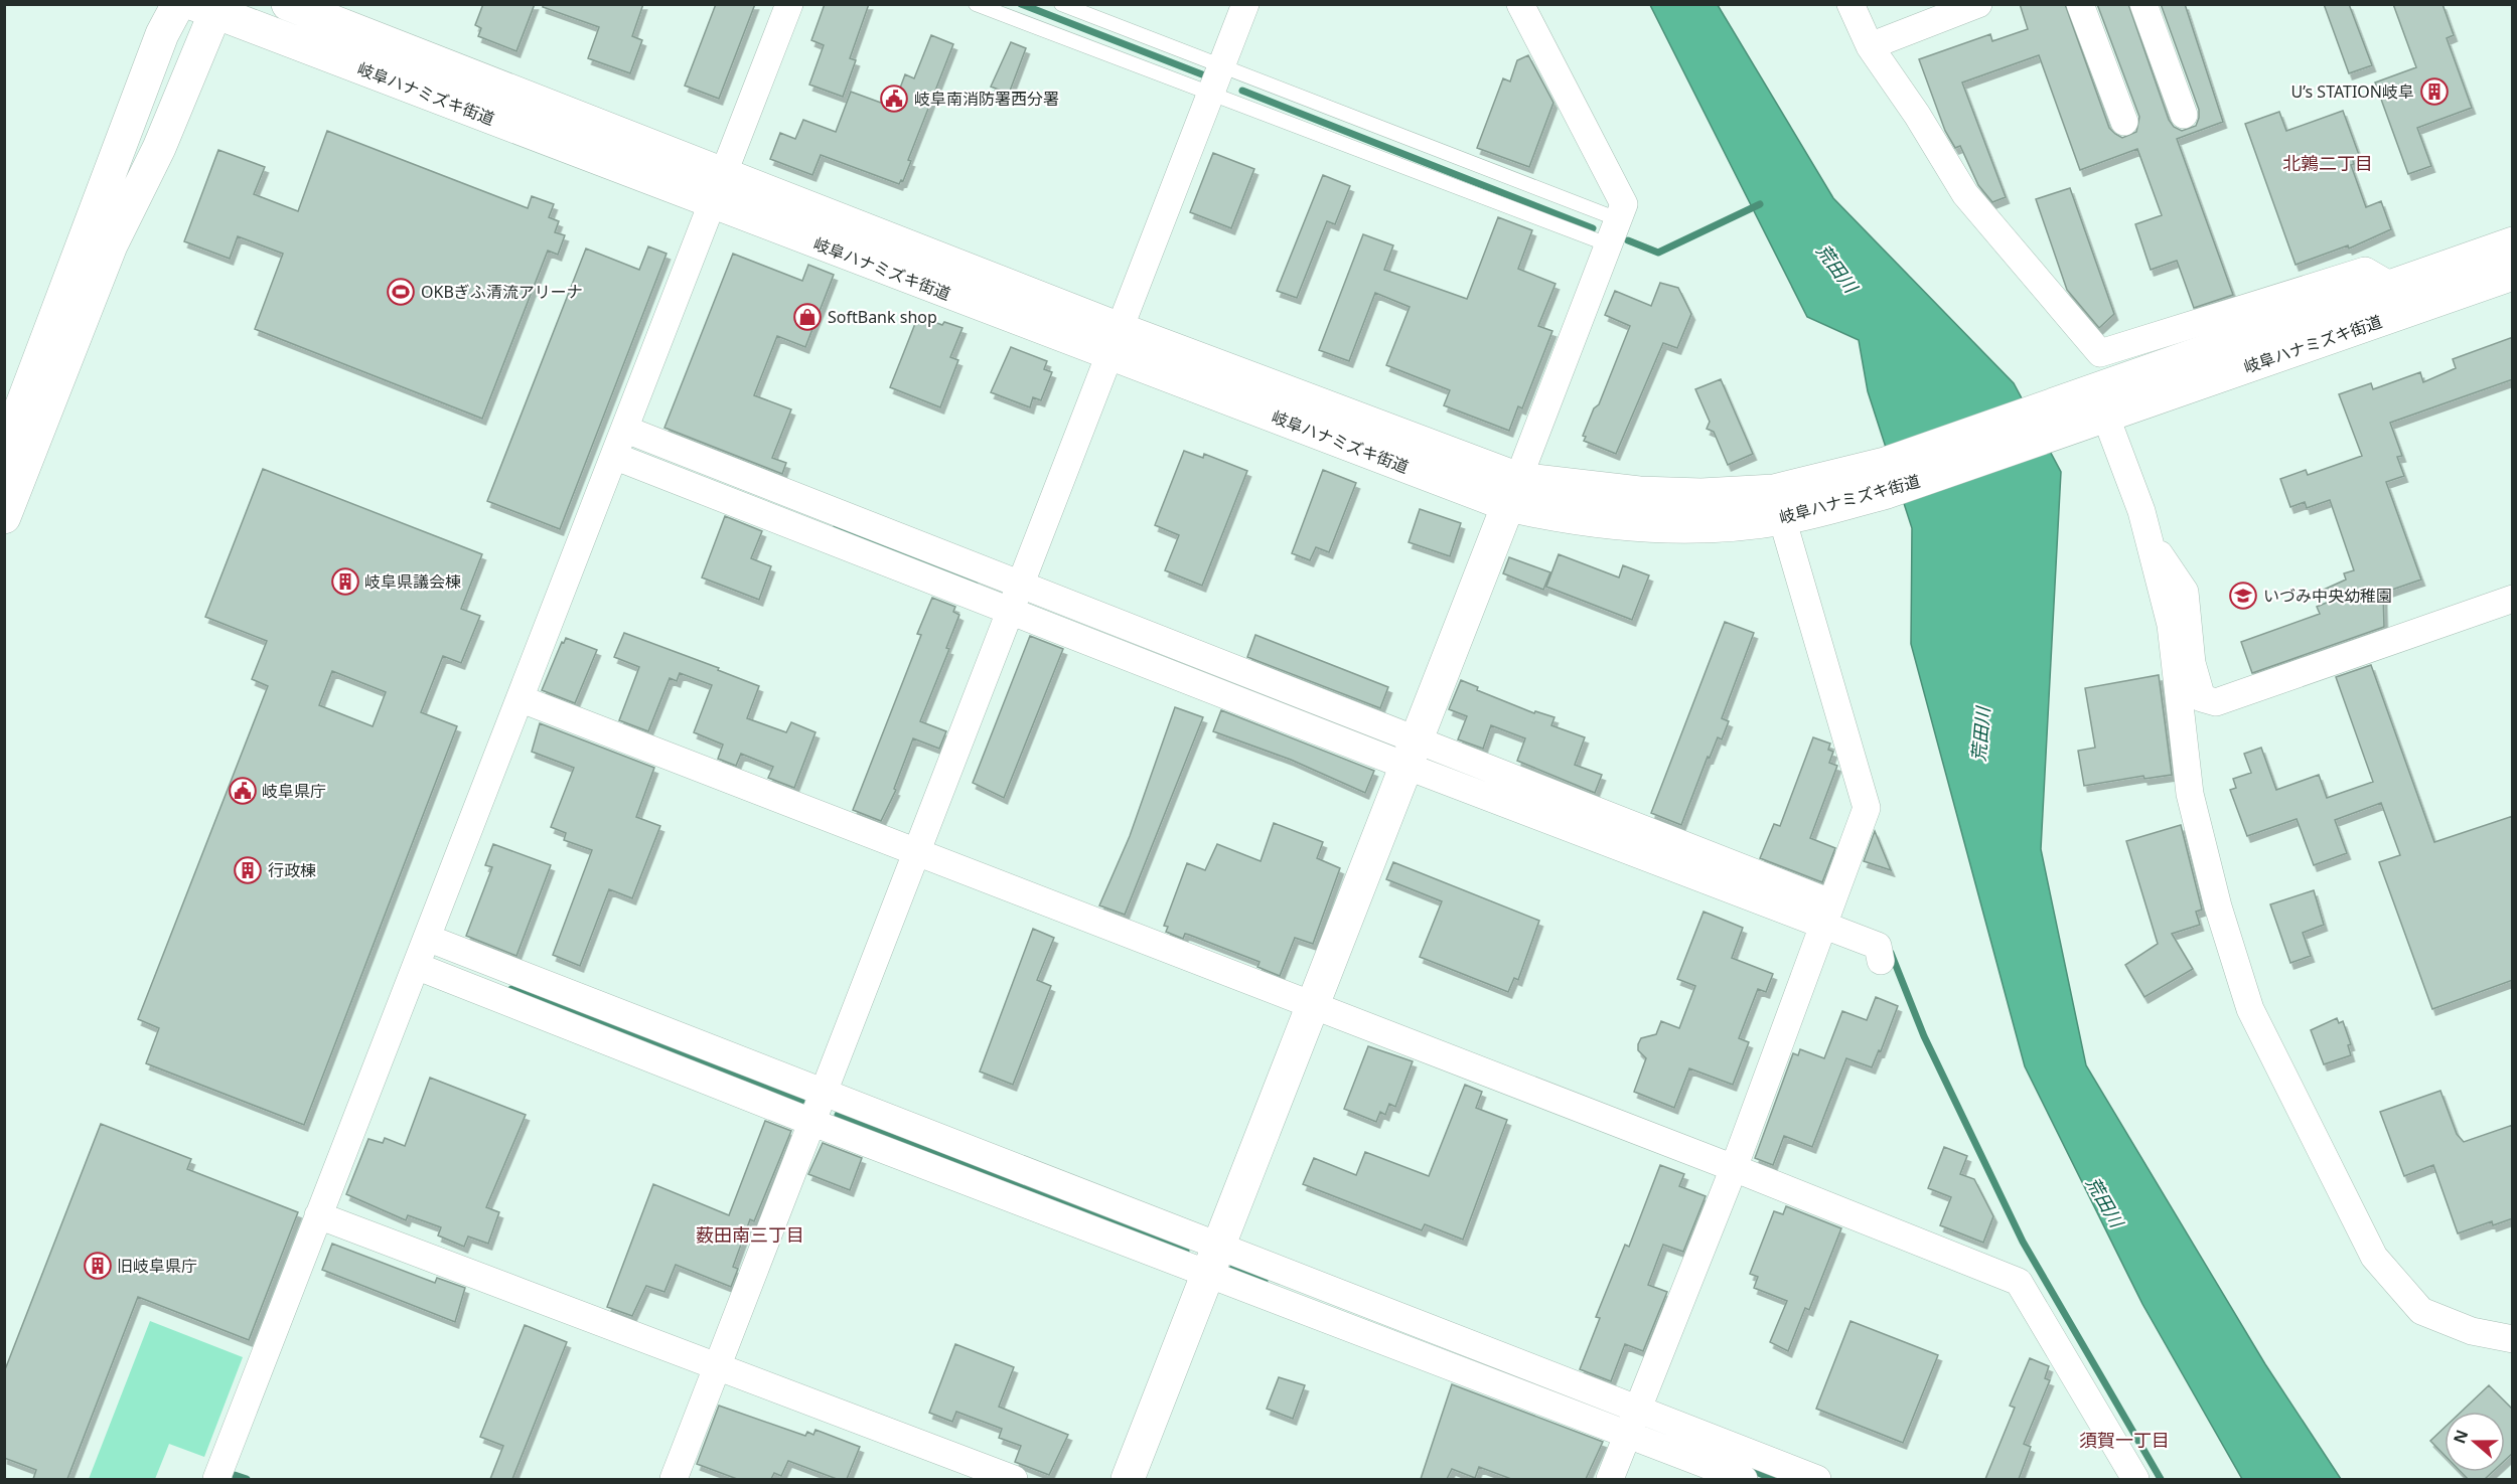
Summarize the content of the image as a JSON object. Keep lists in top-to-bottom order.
{
  "streets": {
    "main road": ["岐阜ハナミズキ街道"]
  },
  "districts": ["北鶉二丁目", "薮田南三丁目", "須賀一丁目"],
  "water": ["荒田川"],
  "places": {
    "building": [
      "U’s STATION岐阜",
      "岐阜県議会棟",
      "行政棟",
      "旧岐阜県庁"
    ],
    "public building": ["岐阜南消防署西分署", "岐阜県庁"],
    "sports": ["OKBぎふ清流アリーナ"],
    "shop": ["SoftBank shop"],
    "school or university": ["いづみ中央幼稚園"]
  },
  "north": "left"
}
